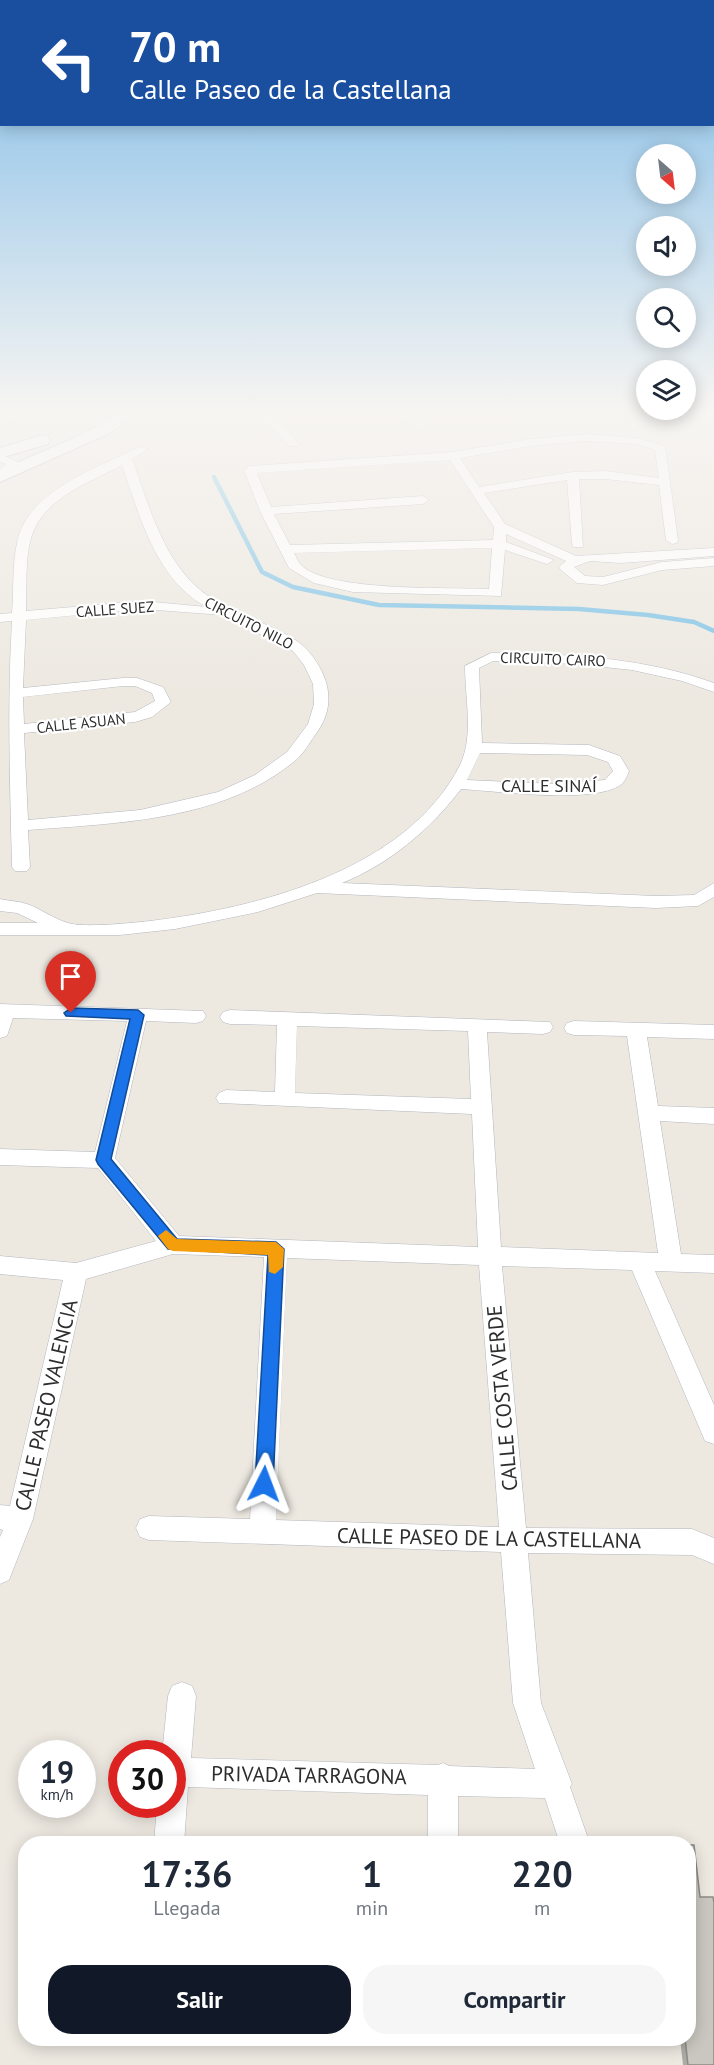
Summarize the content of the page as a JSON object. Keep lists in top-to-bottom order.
{
  "streets": {
    "street": [
      "CALLE SUEZ",
      "CIRCUITO NILO",
      "CIRCUITO CAIRO",
      "CALLE ASUAN",
      "CALLE SINAÍ",
      "CALLE COSTA VERDE",
      "CALLE PASEO VALENCIA",
      "CALLE PASEO DE LA CASTELLANA",
      "PRIVADA TARRAGONA"
    ]
  },
  "crossings": [
    ["CALLE SUEZ", "CIRCUITO NILO"],
    ["CIRCUITO CAIRO", "CALLE SINAÍ"],
    ["CALLE COSTA VERDE", "CALLE PASEO DE LA CASTELLANA"]
  ],
  "north": "bottom right",
  "page": {
    "turn": ["70 m", "Calle Paseo de la Castellana"],
    "speed": "19 km/h",
    "limit": "30",
    "eta": [
      "17:36",
      "Llegada",
      "1",
      "min",
      "220",
      "m"
    ],
    "buttons": ["Salir", "Compartir"]
  }
}
